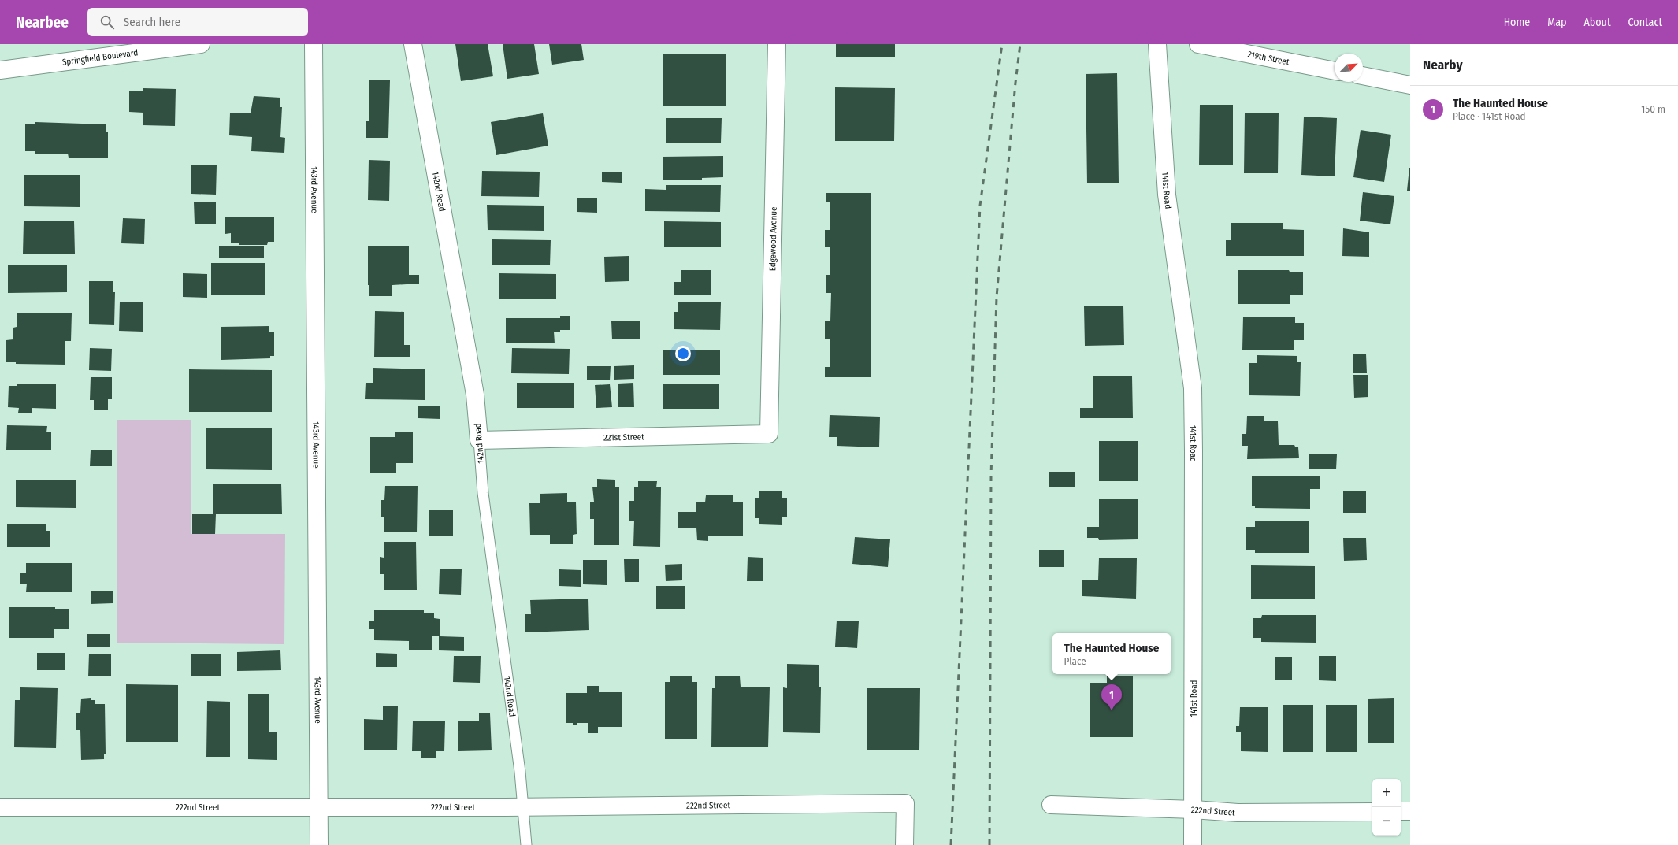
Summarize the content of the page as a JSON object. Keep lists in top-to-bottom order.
{
  "streets": {
    "street": [
      "Springfield Boulevard",
      "219th Street",
      "143rd Avenue",
      "141st Road",
      "142nd Road",
      "Edgewood Avenue",
      "221st Street",
      "222nd Street"
    ]
  },
  "crossings": [
    ["143rd Avenue", "222nd Street"],
    ["141st Road", "222nd Street"],
    ["142nd Road", "221st Street"],
    ["142nd Road", "222nd Street"],
    ["Edgewood Avenue", "221st Street"]
  ],
  "north": "top right",
  "page": {
    "header": "Nearbee",
    "search": "Search here",
    "nav": [
      "Home",
      "Map",
      "About",
      "Contact"
    ],
    "heading": "Nearby",
    "list": [
      {
        "mark": "1",
        "name": "The Haunted House",
        "note": "Place · 141st Road",
        "value": "150 m"
      }
    ],
    "popup": ["The Haunted House", "Place"],
    "pins": "1",
    "map_buttons": ["+", "−"]
  }
}
